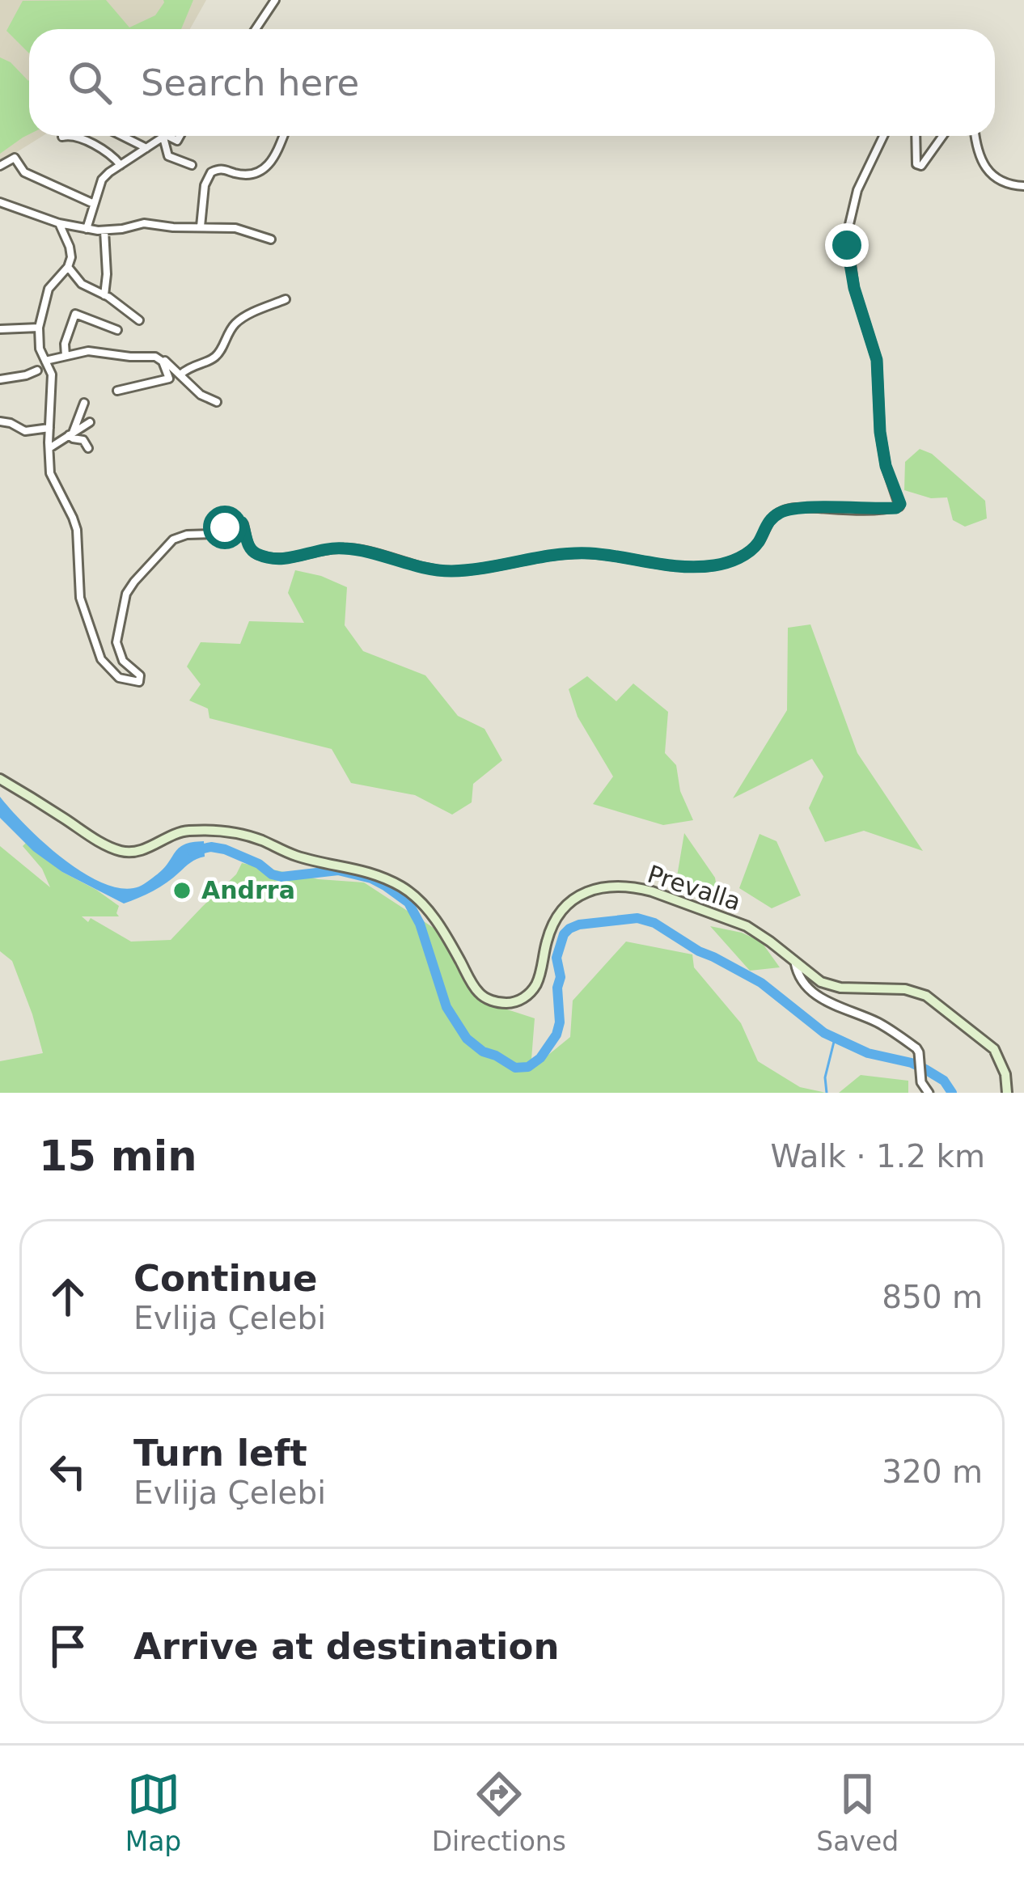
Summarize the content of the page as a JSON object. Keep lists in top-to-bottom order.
{
  "streets": {
    "main road": ["Prevalla"]
  },
  "places": ["Andrra"],
  "page": {
    "search": "Search here",
    "heading": ["15 min", "Walk · 1.2 km"],
    "list": [
      ["Continue", "Evlija Çelebi", "850 m"],
      ["Turn left", "Evlija Çelebi", "320 m"],
      "Arrive at destination"
    ],
    "nav": ["Map", "Directions", "Saved"]
  }
}
